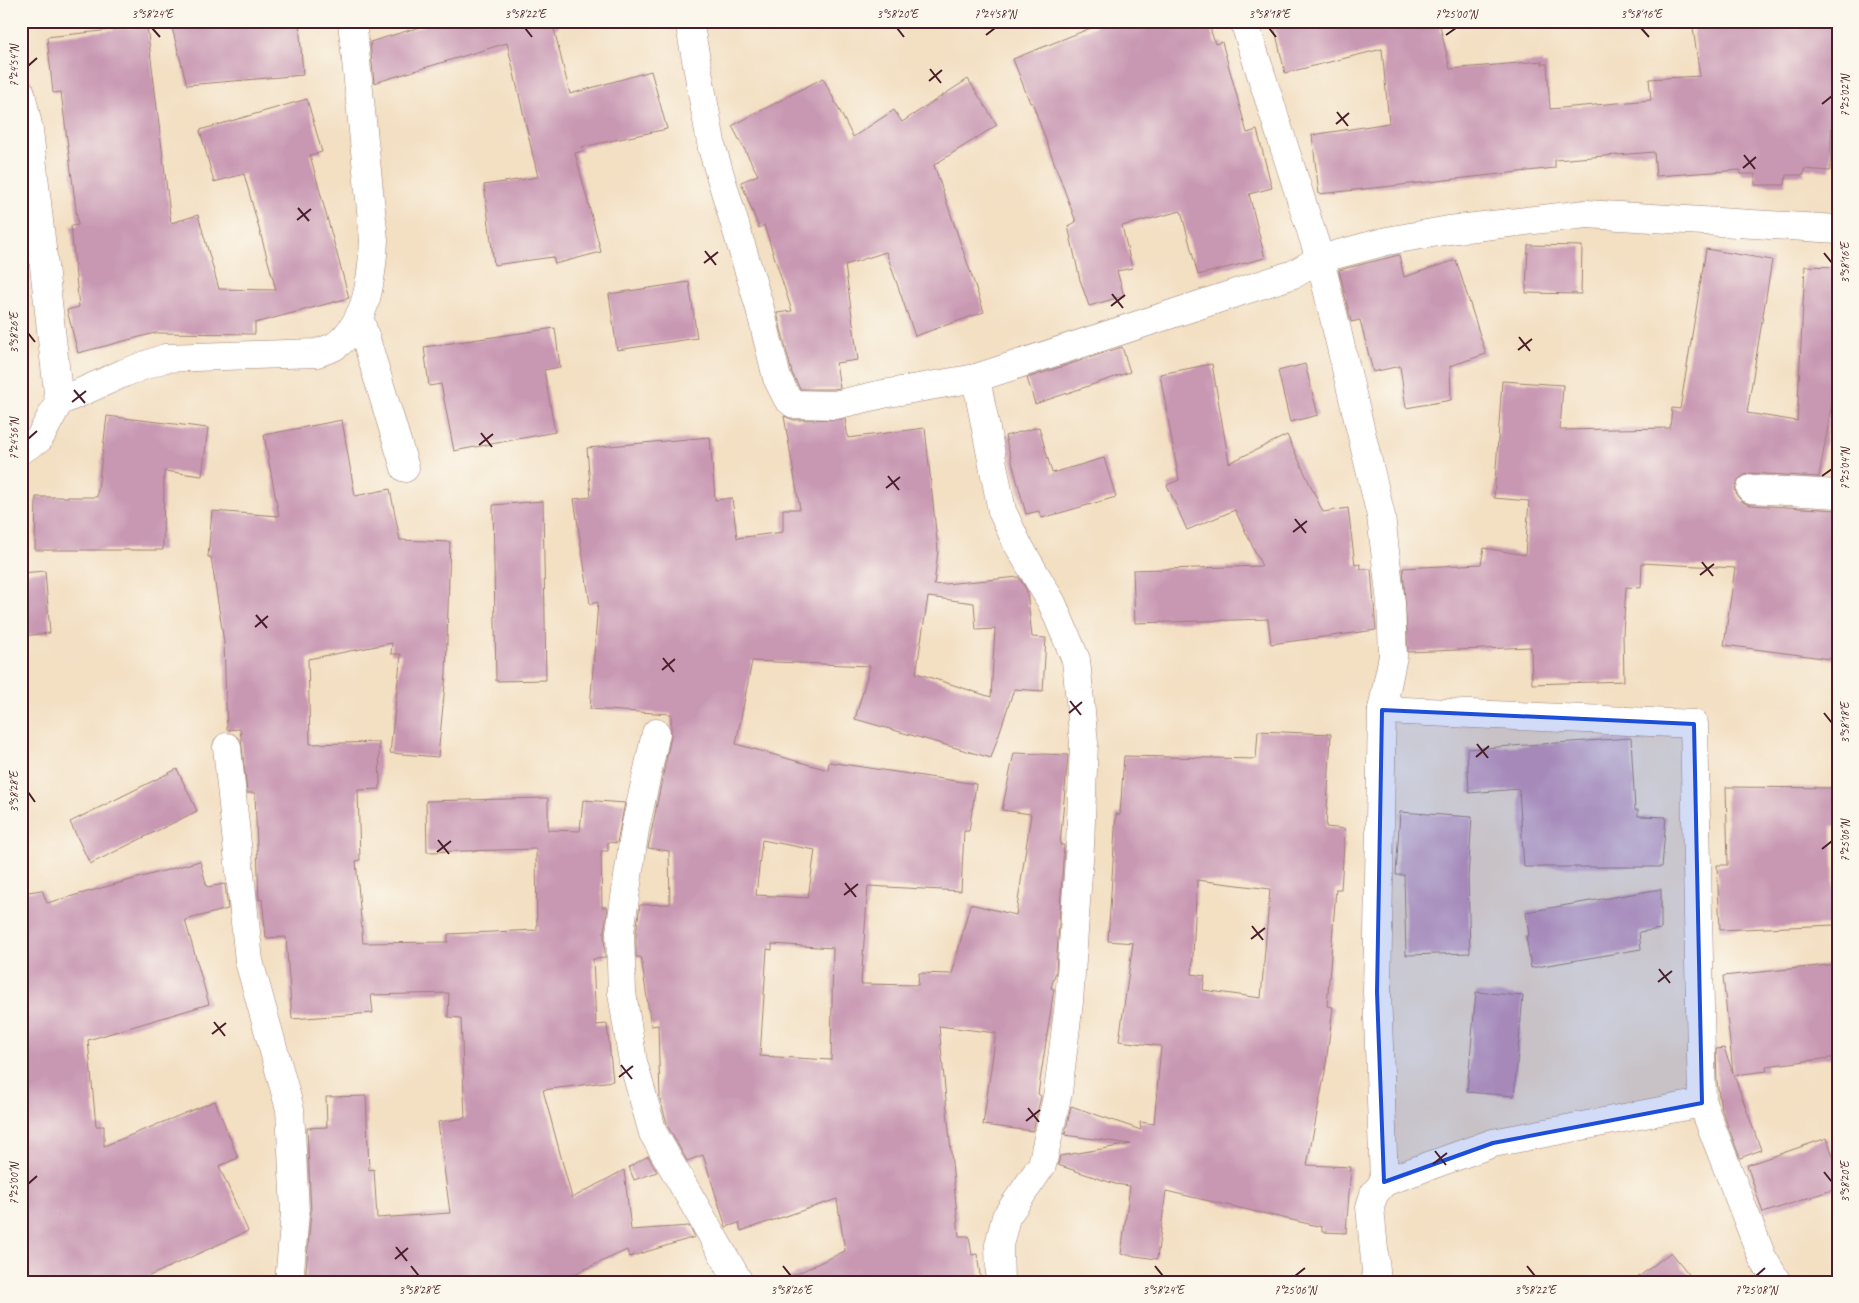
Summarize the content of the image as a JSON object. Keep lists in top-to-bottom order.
{
  "coordinates": [
    "3°58'24\"E",
    "3°58'22\"E",
    "3°58'20\"E",
    "7°24'58\"N",
    "3°58'18\"E",
    "7°25'00\"N",
    "3°58'16\"E",
    "7°24'54\"N",
    "7°25'02\"N",
    "3°58'26\"E",
    "7°24'56\"N",
    "7°25'04\"N",
    "3°58'28\"E",
    "7°25'06\"N",
    "7°25'08\"N"
  ]
}
